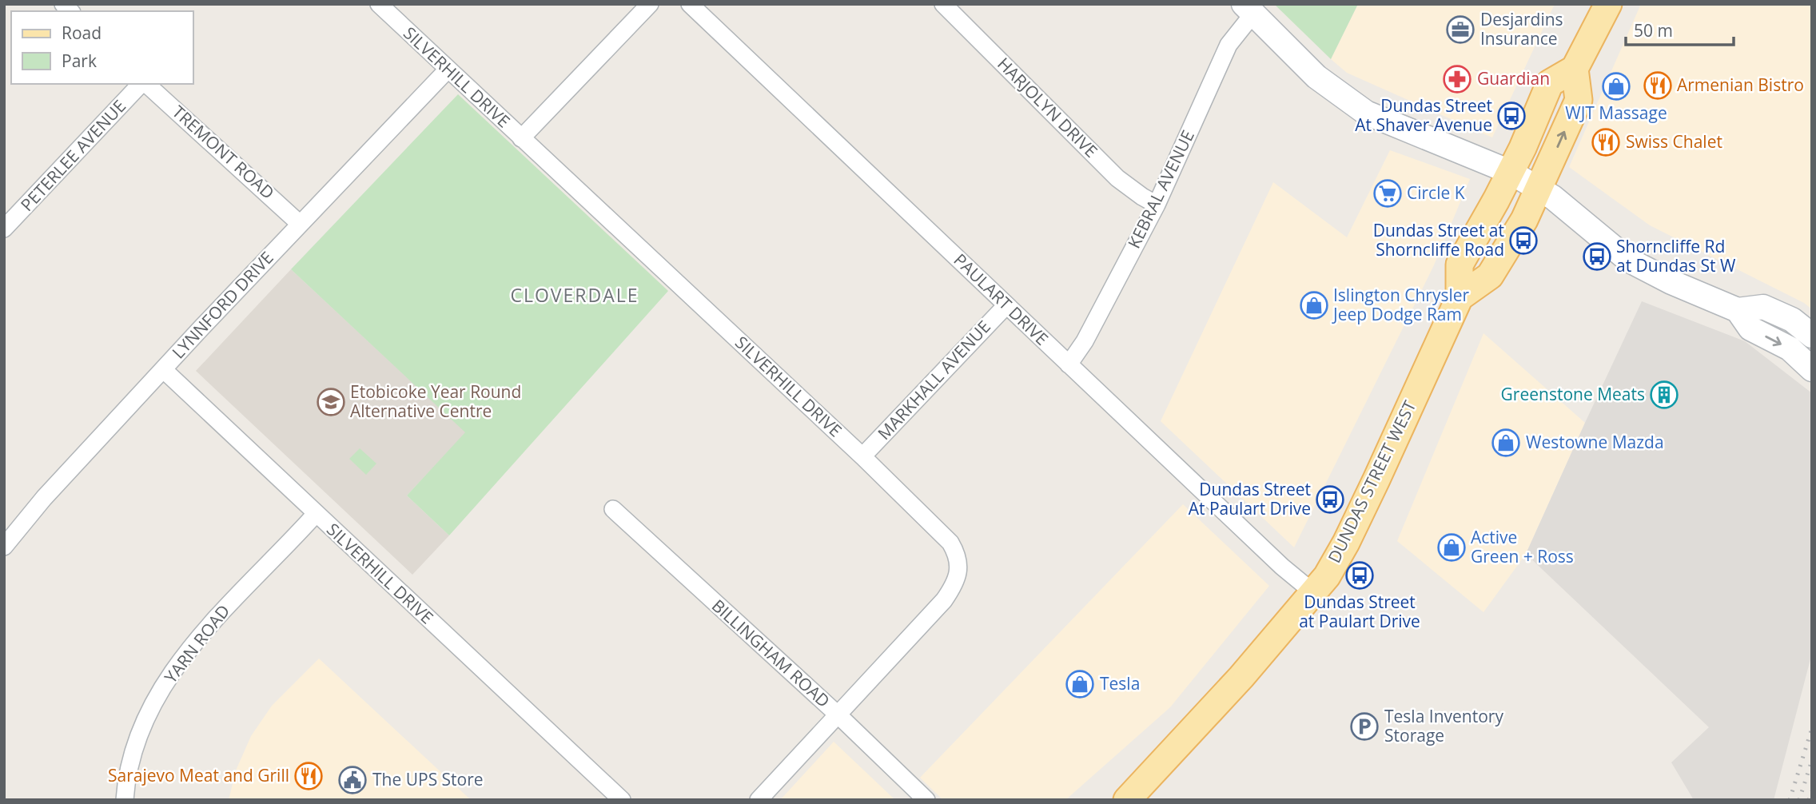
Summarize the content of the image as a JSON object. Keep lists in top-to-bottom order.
{
  "streets": {
    "main road": ["DUNDAS STREET WEST"],
    "street": [
      "SILVERHILL DRIVE",
      "HARJOLYN DRIVE",
      "TREMONT ROAD",
      "PETERLEE AVENUE",
      "KEBRAL AVENUE",
      "PAULART DRIVE",
      "LYNNFORD DRIVE",
      "MARKHALL AVENUE",
      "YARN ROAD",
      "BILLINGHAM ROAD"
    ]
  },
  "crossings": [
    ["SILVERHILL DRIVE", "LYNNFORD DRIVE"],
    ["SILVERHILL DRIVE", "MARKHALL AVENUE"],
    ["SILVERHILL DRIVE", "YARN ROAD"],
    ["SILVERHILL DRIVE", "BILLINGHAM ROAD"],
    ["HARJOLYN DRIVE", "KEBRAL AVENUE"],
    ["TREMONT ROAD", "LYNNFORD DRIVE"],
    ["KEBRAL AVENUE", "PAULART DRIVE"],
    ["PAULART DRIVE", "MARKHALL AVENUE"],
    ["PAULART DRIVE", "DUNDAS STREET WEST"]
  ],
  "districts": ["CLOVERDALE"],
  "places": {
    "office": ["Desjardins Insurance"],
    "pharmacy": ["Guardian"],
    "restaurant": ["Armenian Bistro", "Swiss Chalet", "Sarajevo Meat and Grill"],
    "shop": [
      "WJT Massage",
      "Islington Chrysler Jeep Dodge Ram",
      "Westowne Mazda",
      "Active Green + Ross",
      "Tesla"
    ],
    "bus stop": [
      "Dundas Street At Shaver Avenue",
      "Dundas Street at Shorncliffe Road",
      "Shorncliffe Rd at Dundas St W",
      "Dundas Street At Paulart Drive",
      "Dundas Street at Paulart Drive"
    ],
    "supermarket": ["Circle K"],
    "building": ["Greenstone Meats"],
    "school or university": ["Etobicoke Year Round Alternative Centre"],
    "parking": ["Tesla Inventory Storage"],
    "public building": ["The UPS Store"]
  },
  "legend": ["Road", "Park"],
  "scale_bar": "50 m"
}
